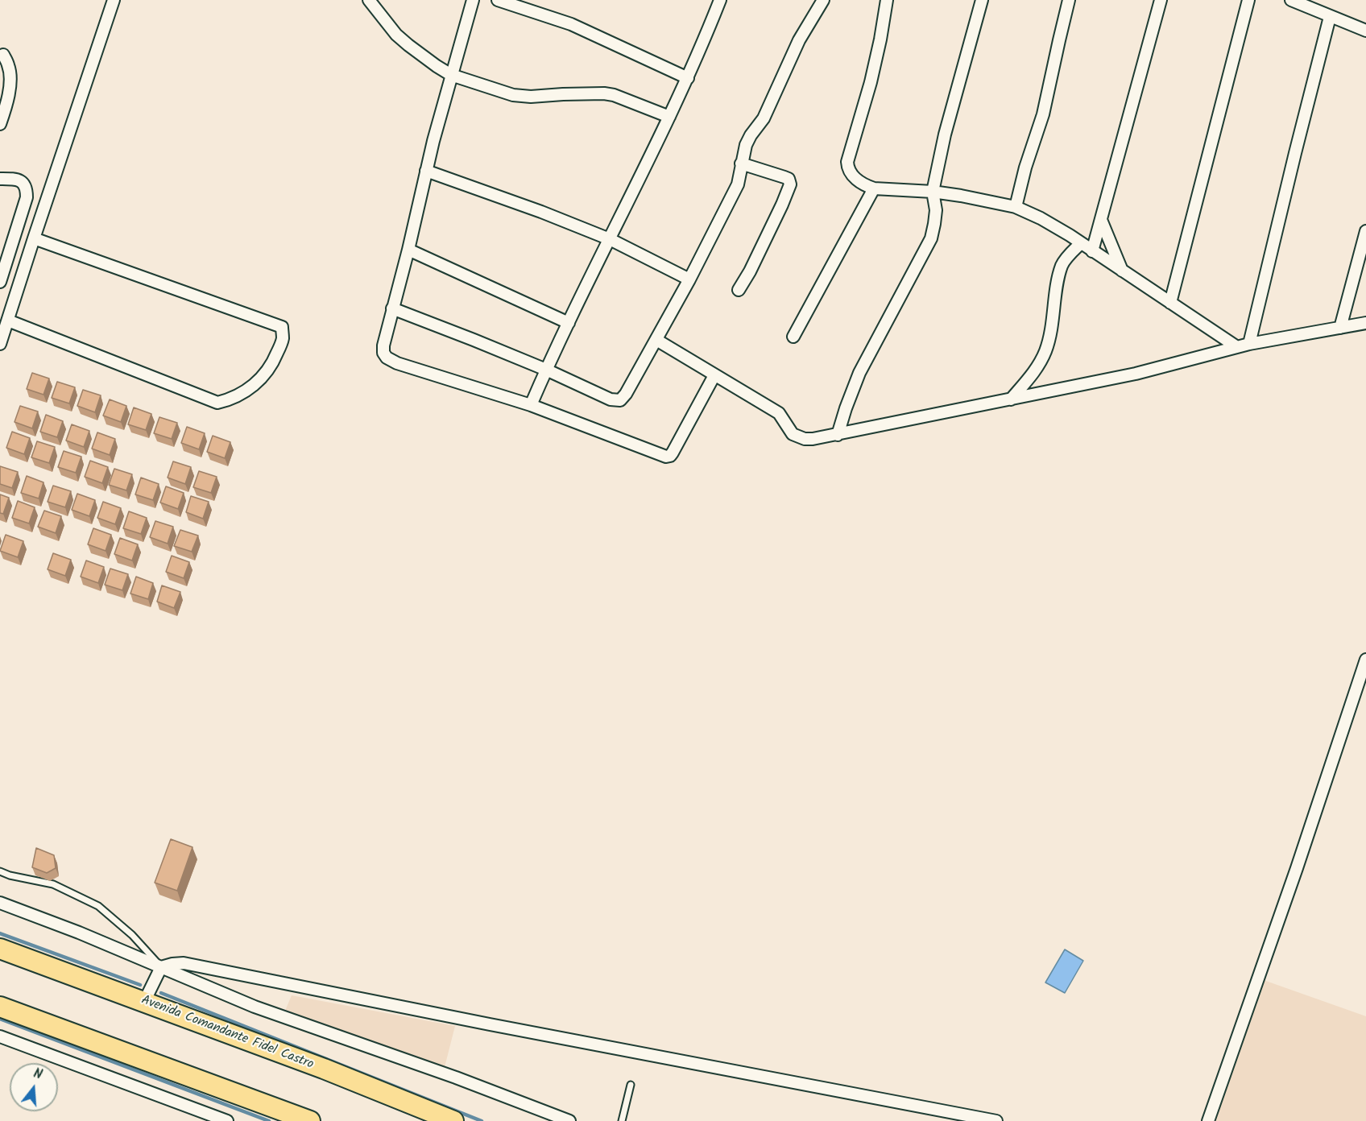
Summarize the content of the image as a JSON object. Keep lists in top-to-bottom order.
{
  "streets": {
    "highway": ["Avenida Comandante Fidel Castro"]
  },
  "north": "top"
}
